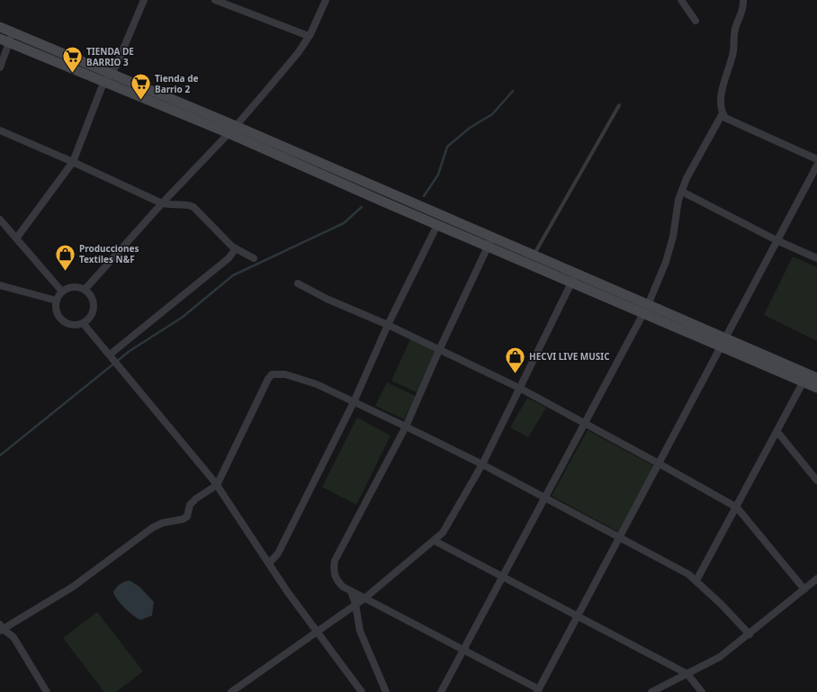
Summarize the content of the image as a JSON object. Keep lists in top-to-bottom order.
{
  "places": {
    "supermarket": ["TIENDA DE BARRIO 3", "Tienda de Barrio 2"],
    "shop": ["Producciones Textiles N&F", "HECVI LIVE MUSIC"]
  }
}
